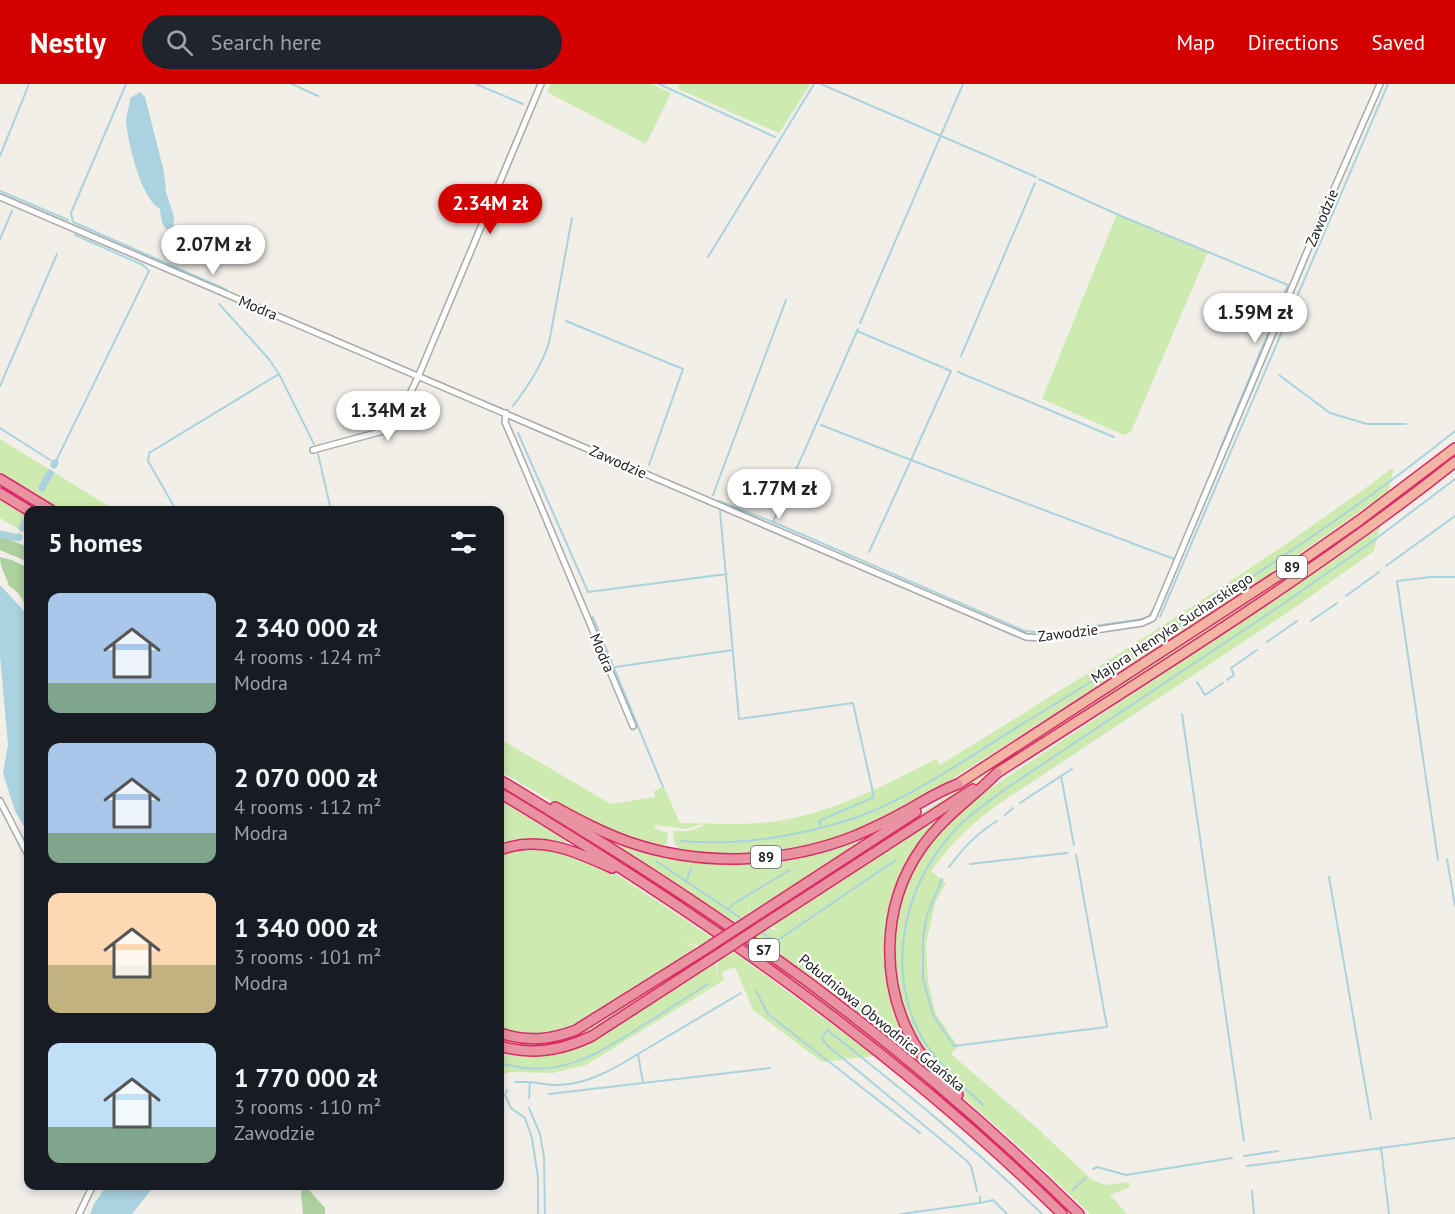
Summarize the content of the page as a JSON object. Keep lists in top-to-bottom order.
{
  "streets": {
    "highway": [
      "89",
      "Majora Henryka Sucharskiego",
      "S7",
      "Południowa Obwodnica Gdańska"
    ],
    "street": ["Zawodzie", "Modra"]
  },
  "crossings": [
    ["Zawodzie", "Modra"],
    ["89", "Majora Henryka Sucharskiego"],
    ["89", "Południowa Obwodnica Gdańska"]
  ],
  "page": {
    "header": "Nestly",
    "search": "Search here",
    "nav": ["Map", "Directions", "Saved"],
    "price": [
      "2.34M zł",
      "2.07M zł",
      "1.59M zł",
      "1.34M zł",
      "1.77M zł"
    ],
    "heading": "5 homes",
    "list": [
      {
        "name": "2 340 000 zł",
        "note": "4 rooms · 124 m² · Modra"
      },
      {
        "name": "2 070 000 zł",
        "note": "4 rooms · 112 m² · Modra"
      },
      {
        "name": "1 340 000 zł",
        "note": "3 rooms · 101 m² · Modra"
      },
      {
        "name": "1 770 000 zł",
        "note": "3 rooms · 110 m² · Zawodzie"
      }
    ]
  }
}
